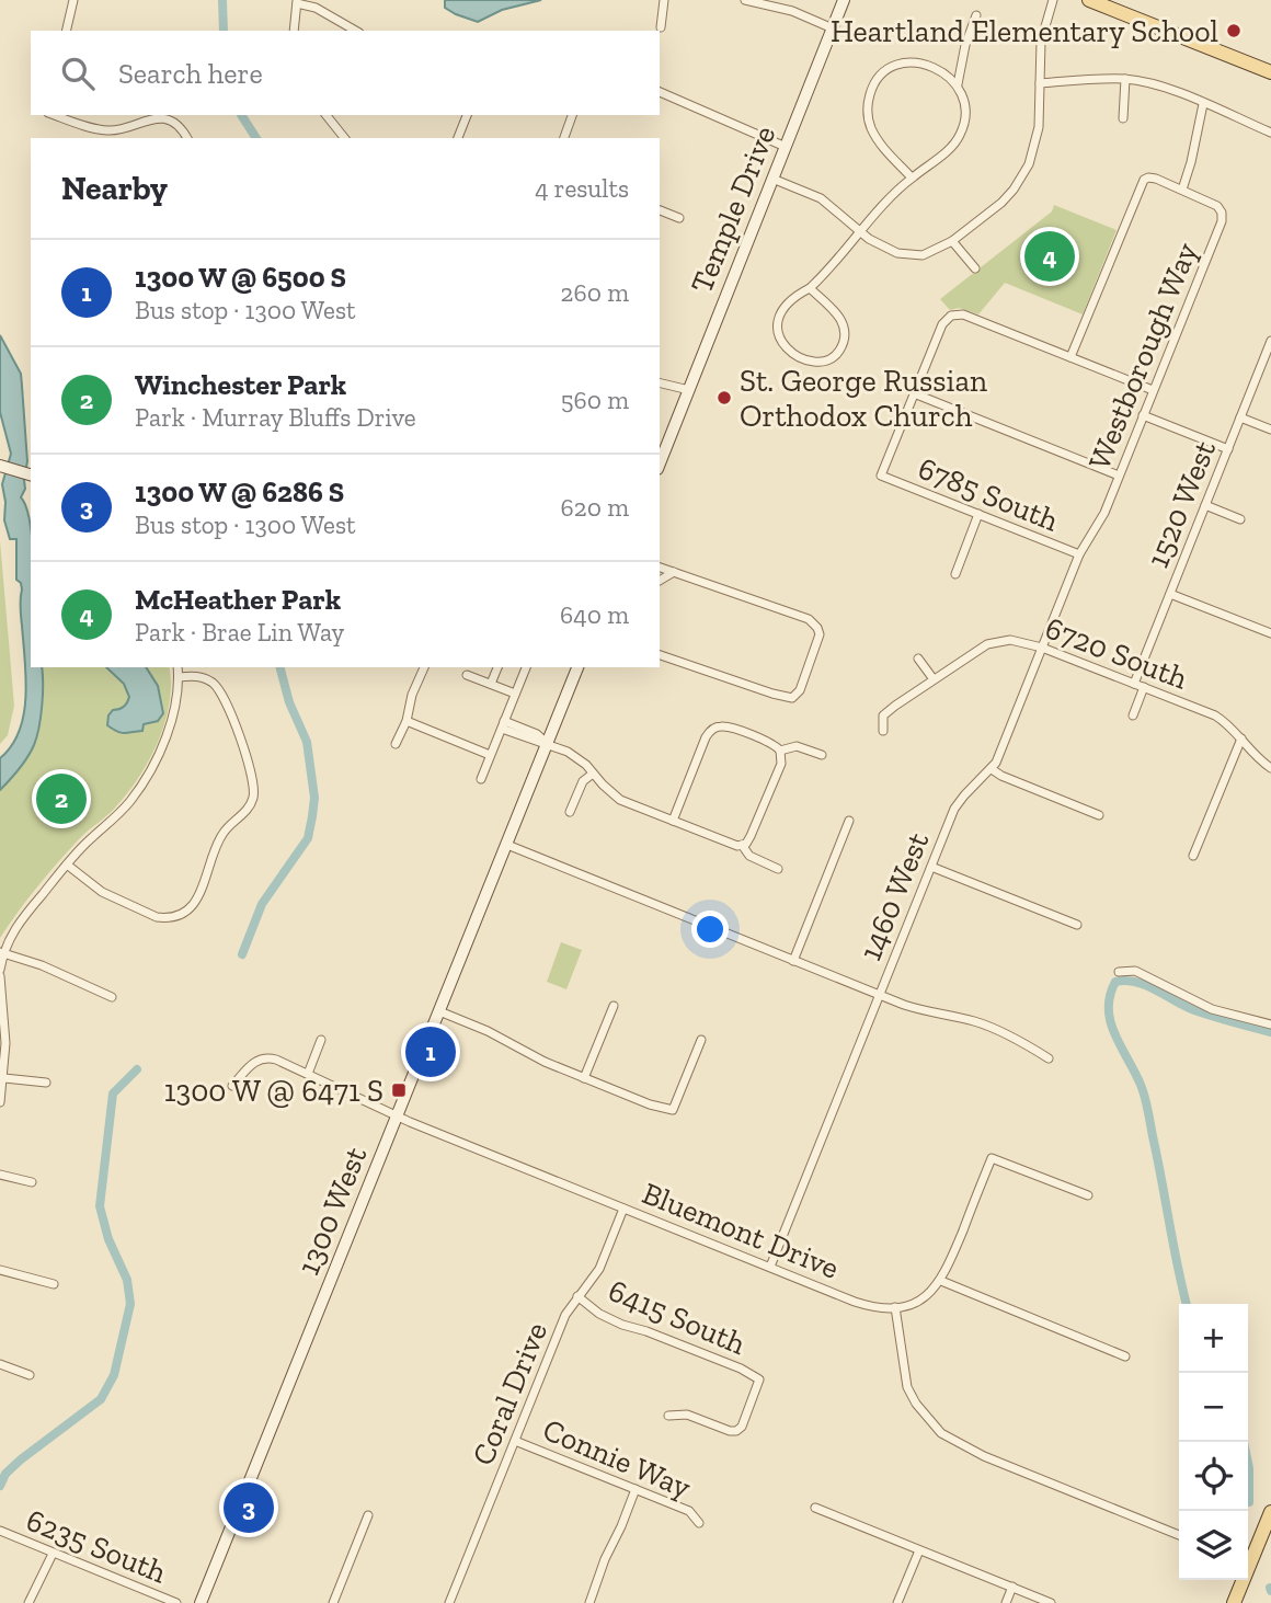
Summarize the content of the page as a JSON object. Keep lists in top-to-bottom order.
{
  "streets": {
    "street": [
      "Temple Drive",
      "Westborough Way",
      "6785 South",
      "1520 West",
      "6720 South",
      "1460 West",
      "1300 West",
      "Bluemont Drive",
      "6415 South",
      "Coral Drive",
      "Connie Way",
      "6235 South"
    ]
  },
  "crossings": [
    ["Westborough Way", "6785 South"],
    ["Westborough Way", "1460 West"],
    ["6785 South", "1460 West"],
    ["1520 West", "6720 South"],
    ["6720 South", "1460 West"],
    ["1460 West", "Bluemont Drive"],
    ["1300 West", "Bluemont Drive"],
    ["Bluemont Drive", "Coral Drive"],
    ["6415 South", "Coral Drive"],
    ["Coral Drive", "Connie Way"]
  ],
  "places": {
    "other": ["Heartland Elementary School", "St. George Russian Orthodox Church"],
    "transit": ["1300 W @ 6471 S"]
  },
  "page": {
    "search": "Search here",
    "heading": ["Nearby", "4 results"],
    "pins": [
      "4",
      "2",
      "1",
      "3"
    ],
    "list": [
      {
        "mark": "1",
        "name": "1300 W @ 6500 S",
        "note": "Bus stop · 1300 West",
        "value": "260 m"
      },
      {
        "mark": "2",
        "name": "Winchester Park",
        "note": "Park · Murray Bluffs Drive",
        "value": "560 m"
      },
      {
        "mark": "3",
        "name": "1300 W @ 6286 S",
        "note": "Bus stop · 1300 West",
        "value": "620 m"
      },
      {
        "mark": "4",
        "name": "McHeather Park",
        "note": "Park · Brae Lin Way",
        "value": "640 m"
      }
    ],
    "map_buttons": ["+", "−"]
  }
}
